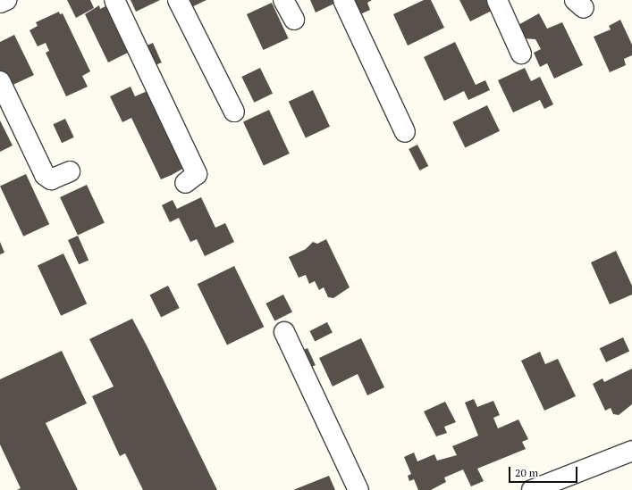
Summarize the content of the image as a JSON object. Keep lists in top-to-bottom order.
{
  "scale_bar": "20 m"
}
